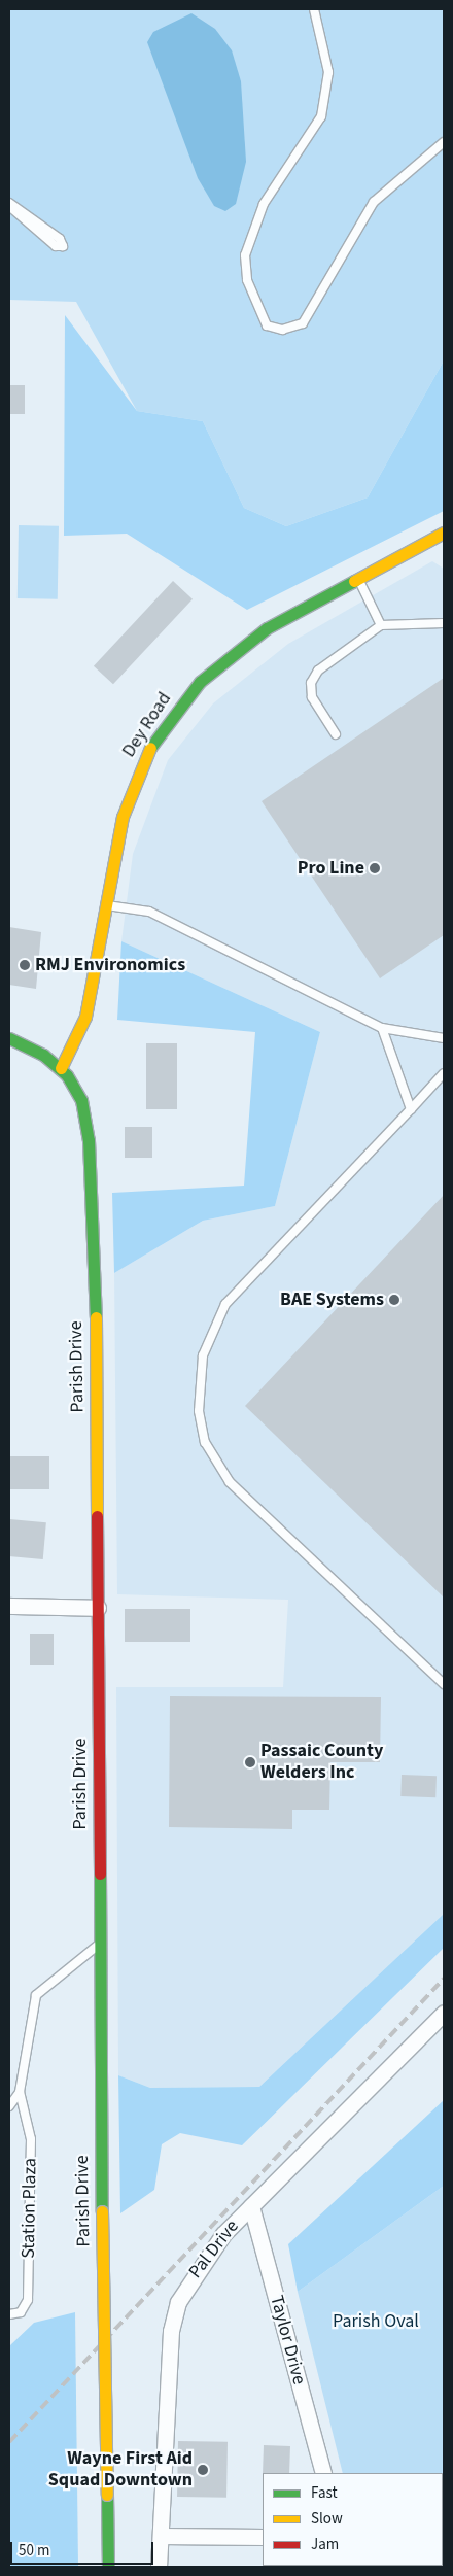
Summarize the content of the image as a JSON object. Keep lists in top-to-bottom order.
{
  "streets": {
    "street": [
      "Dey Road",
      "Parish Drive",
      "Pal Drive",
      "Taylor Drive"
    ],
    "lane": ["Station Plaza"]
  },
  "crossings": [
    ["Dey Road", "Parish Drive"],
    ["Parish Drive", "Station Plaza"],
    ["Pal Drive", "Taylor Drive"]
  ],
  "parks": ["Parish Oval"],
  "places": [
    "Pro Line",
    "RMJ Environomics",
    "BAE Systems",
    "Passaic County Welders Inc",
    "Wayne First Aid Squad Downtown"
  ],
  "legend": ["Fast", "Slow", "Jam"],
  "scale_bar": "50 m"
}
